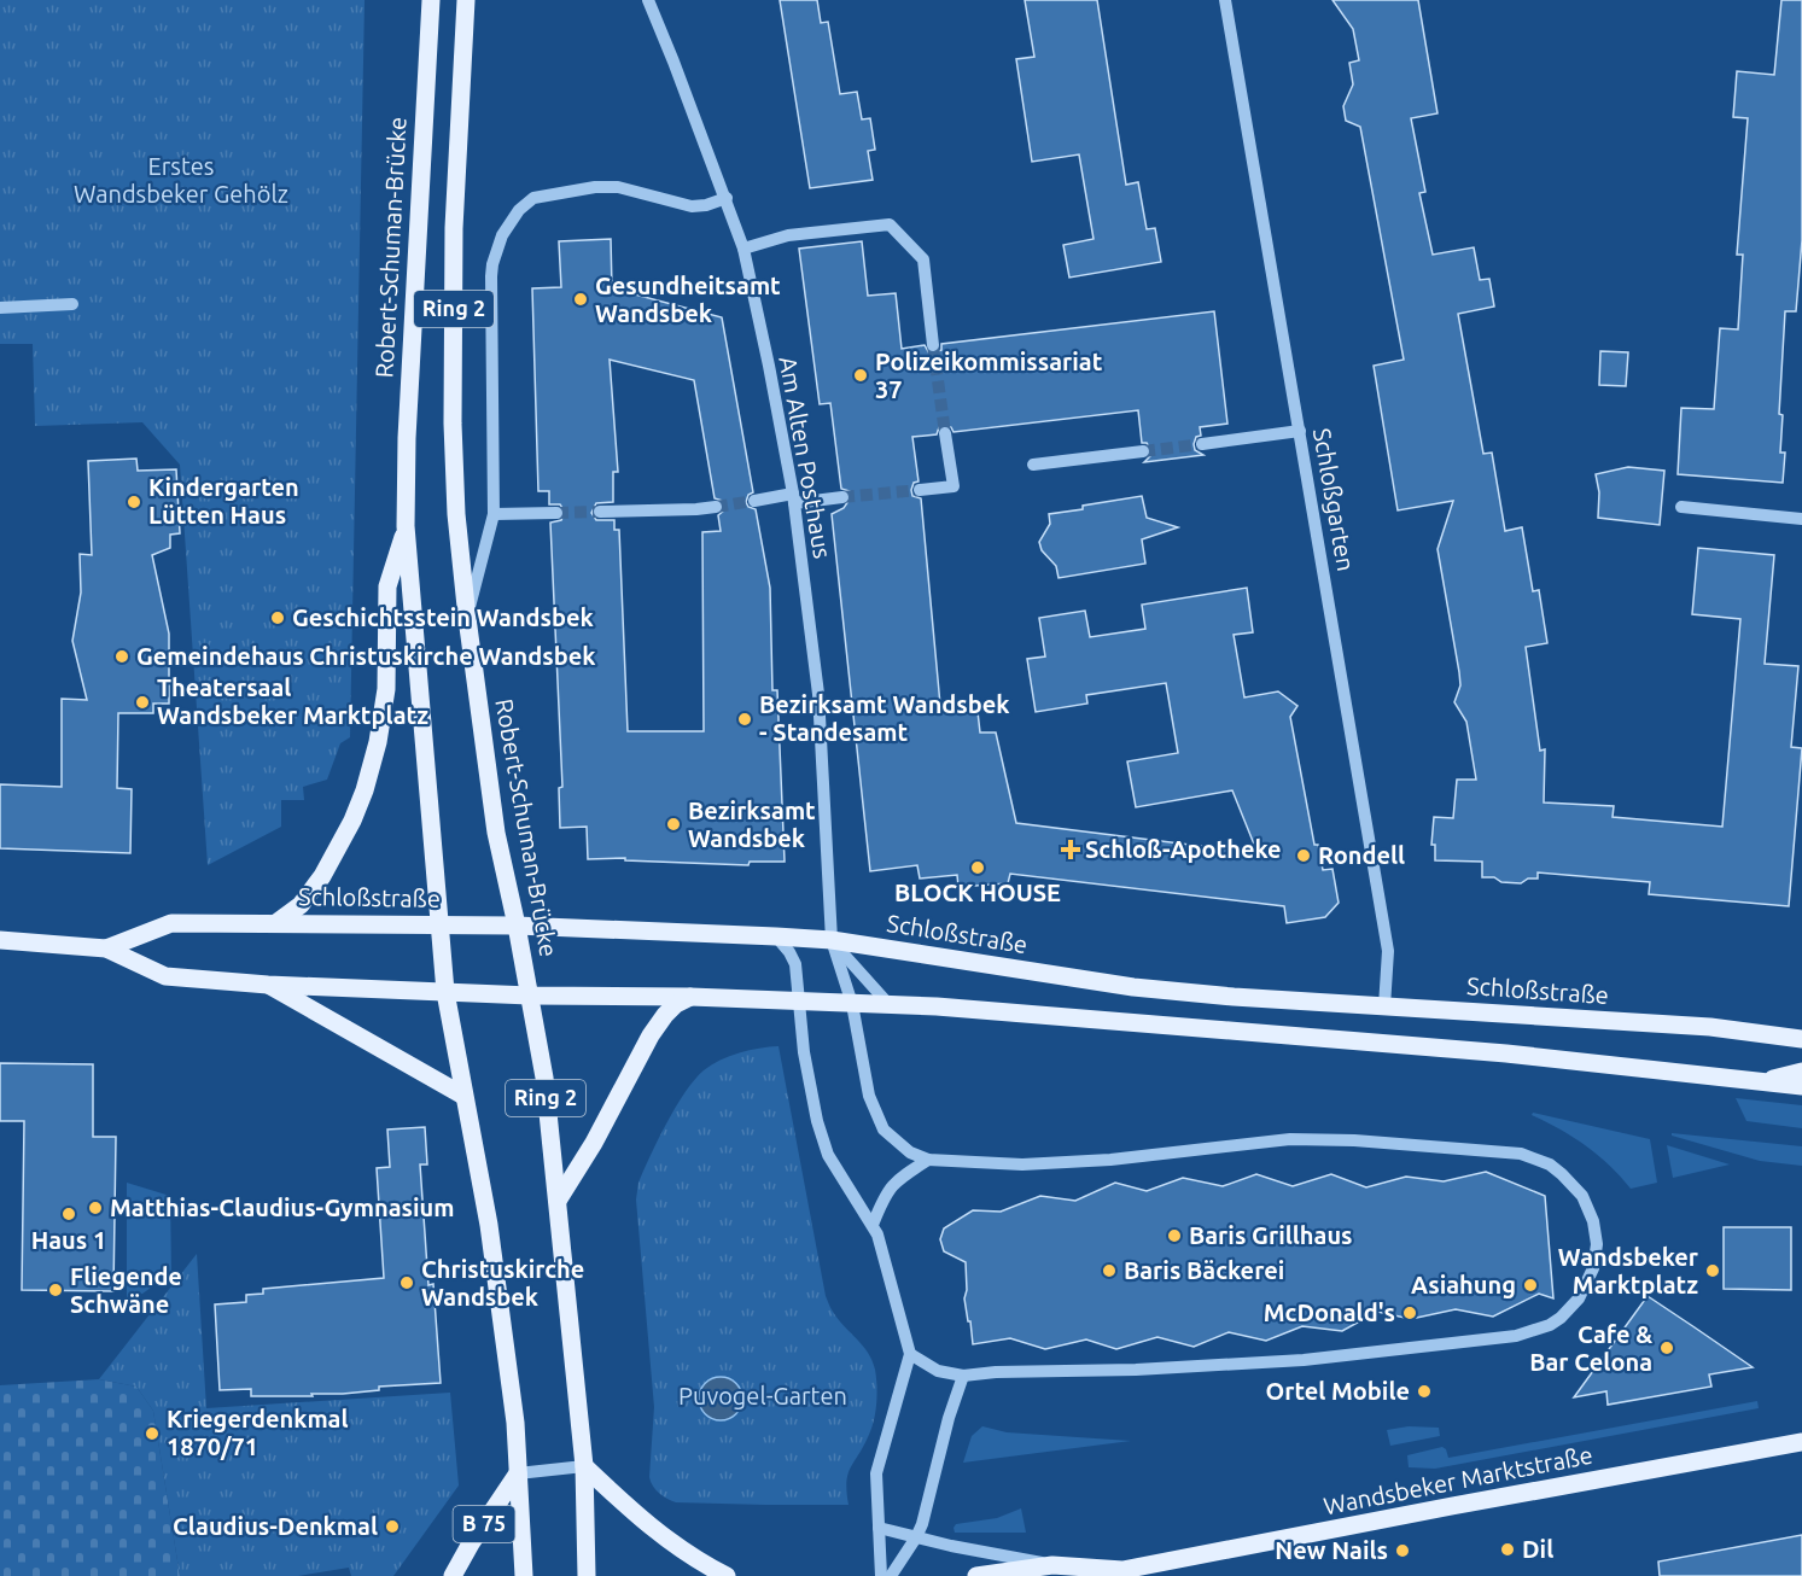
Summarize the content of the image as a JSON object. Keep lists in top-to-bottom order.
{
  "streets": {
    "main road": [
      "Robert-Schuman-Brücke",
      "Ring 2",
      "Schloßstraße",
      "Wandsbeker Marktstraße",
      "B 75"
    ],
    "street": ["Am Alten Posthaus", "Schloßgarten"]
  },
  "crossings": [
    ["Robert-Schuman-Brücke", "Schloßstraße"],
    ["Robert-Schuman-Brücke", "B 75"],
    ["Am Alten Posthaus", "Schloßstraße"],
    ["Schloßgarten", "Schloßstraße"]
  ],
  "parks": ["Erstes Wandsbeker Gehölz", "Puvogel-Garten"],
  "places": {
    "other": [
      "Gesundheitsamt Wandsbek",
      "Polizeikommissariat 37",
      "Kindergarten Lütten Haus",
      "Geschichtsstein Wandsbek",
      "Gemeindehaus Christuskirche Wandsbek",
      "Theatersaal Wandsbeker Marktplatz",
      "Bezirksamt Wandsbek - Standesamt",
      "Bezirksamt Wandsbek",
      "Rondell",
      "BLOCK HOUSE",
      "Matthias-Claudius-Gymnasium",
      "Haus 1",
      "Baris Grillhaus",
      "Baris Bäckerei",
      "Wandsbeker Marktplatz",
      "Christuskirche Wandsbek",
      "Asiahung",
      "Fliegende Schwäne",
      "McDonald's",
      "Cafe & Bar Celona",
      "Ortel Mobile",
      "Kriegerdenkmal 1870/71",
      "Claudius-Denkmal",
      "Dil",
      "New Nails"
    ],
    "health": ["Schloß-Apotheke"]
  }
}
